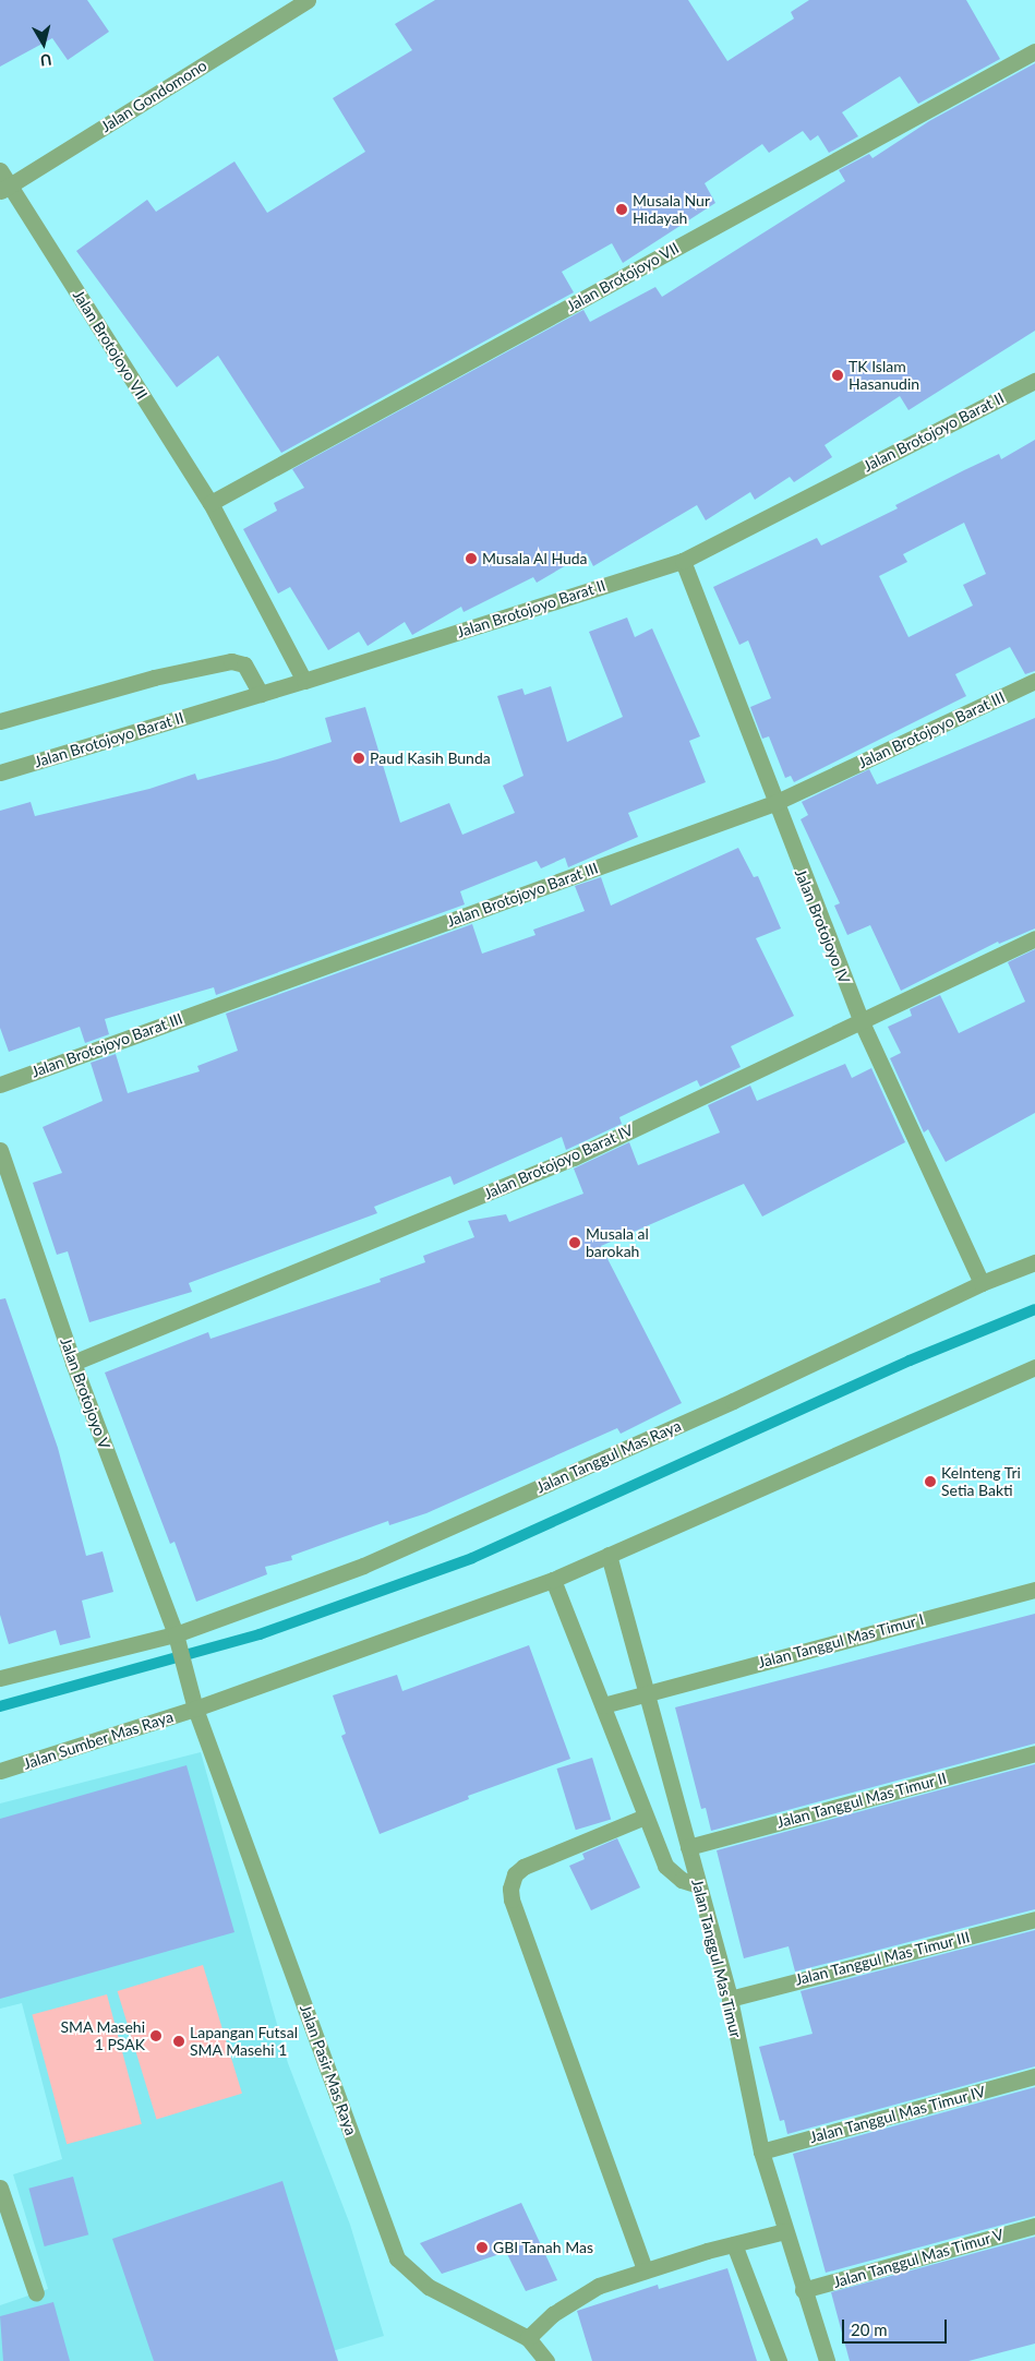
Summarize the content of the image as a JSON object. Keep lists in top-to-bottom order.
{
  "streets": {
    "street": [
      "Jalan Gondomono",
      "Jalan Brotojoyo VII",
      "Jalan Brotojoyo Barat II",
      "Jalan Brotojoyo Barat III",
      "Jalan Brotojoyo IV",
      "Jalan Brotojoyo Barat IV",
      "Jalan Brotojoyo V",
      "Jalan Tanggul Mas Raya",
      "Jalan Tanggul Mas Timur I",
      "Jalan Sumber Mas Raya",
      "Jalan Tanggul Mas Timur II",
      "Jalan Tanggul Mas Timur",
      "Jalan Tanggul Mas Timur III",
      "Jalan Pasir Mas Raya",
      "Jalan Tanggul Mas Timur IV",
      "Jalan Tanggul Mas Timur V"
    ]
  },
  "crossings": [
    ["Jalan Gondomono", "Jalan Brotojoyo VII"],
    ["Jalan Brotojoyo VII", "Jalan Brotojoyo Barat II"],
    ["Jalan Brotojoyo Barat II", "Jalan Brotojoyo IV"],
    ["Jalan Brotojoyo Barat III", "Jalan Brotojoyo IV"],
    ["Jalan Brotojoyo IV", "Jalan Brotojoyo Barat IV"],
    ["Jalan Brotojoyo IV", "Jalan Tanggul Mas Raya"],
    ["Jalan Brotojoyo Barat IV", "Jalan Brotojoyo V"],
    ["Jalan Brotojoyo V", "Jalan Tanggul Mas Raya"],
    ["Jalan Brotojoyo V", "Jalan Pasir Mas Raya"],
    ["Jalan Tanggul Mas Timur I", "Jalan Tanggul Mas Timur"],
    ["Jalan Sumber Mas Raya", "Jalan Pasir Mas Raya"],
    ["Jalan Tanggul Mas Timur II", "Jalan Tanggul Mas Timur"],
    ["Jalan Tanggul Mas Timur", "Jalan Tanggul Mas Timur III"],
    ["Jalan Tanggul Mas Timur", "Jalan Tanggul Mas Timur IV"],
    ["Jalan Tanggul Mas Timur", "Jalan Tanggul Mas Timur V"]
  ],
  "places": [
    "Musala Nur Hidayah",
    "TK Islam Hasanudin",
    "Musala Al Huda",
    "Paud Kasih Bunda",
    "Musala al barokah",
    "Kelnteng Tri Setia Bakti",
    "SMA Masehi 1 PSAK",
    "Lapangan Futsal SMA Masehi 1",
    "GBI Tanah Mas"
  ],
  "scale_bar": "20 m",
  "north": "bottom"
}
